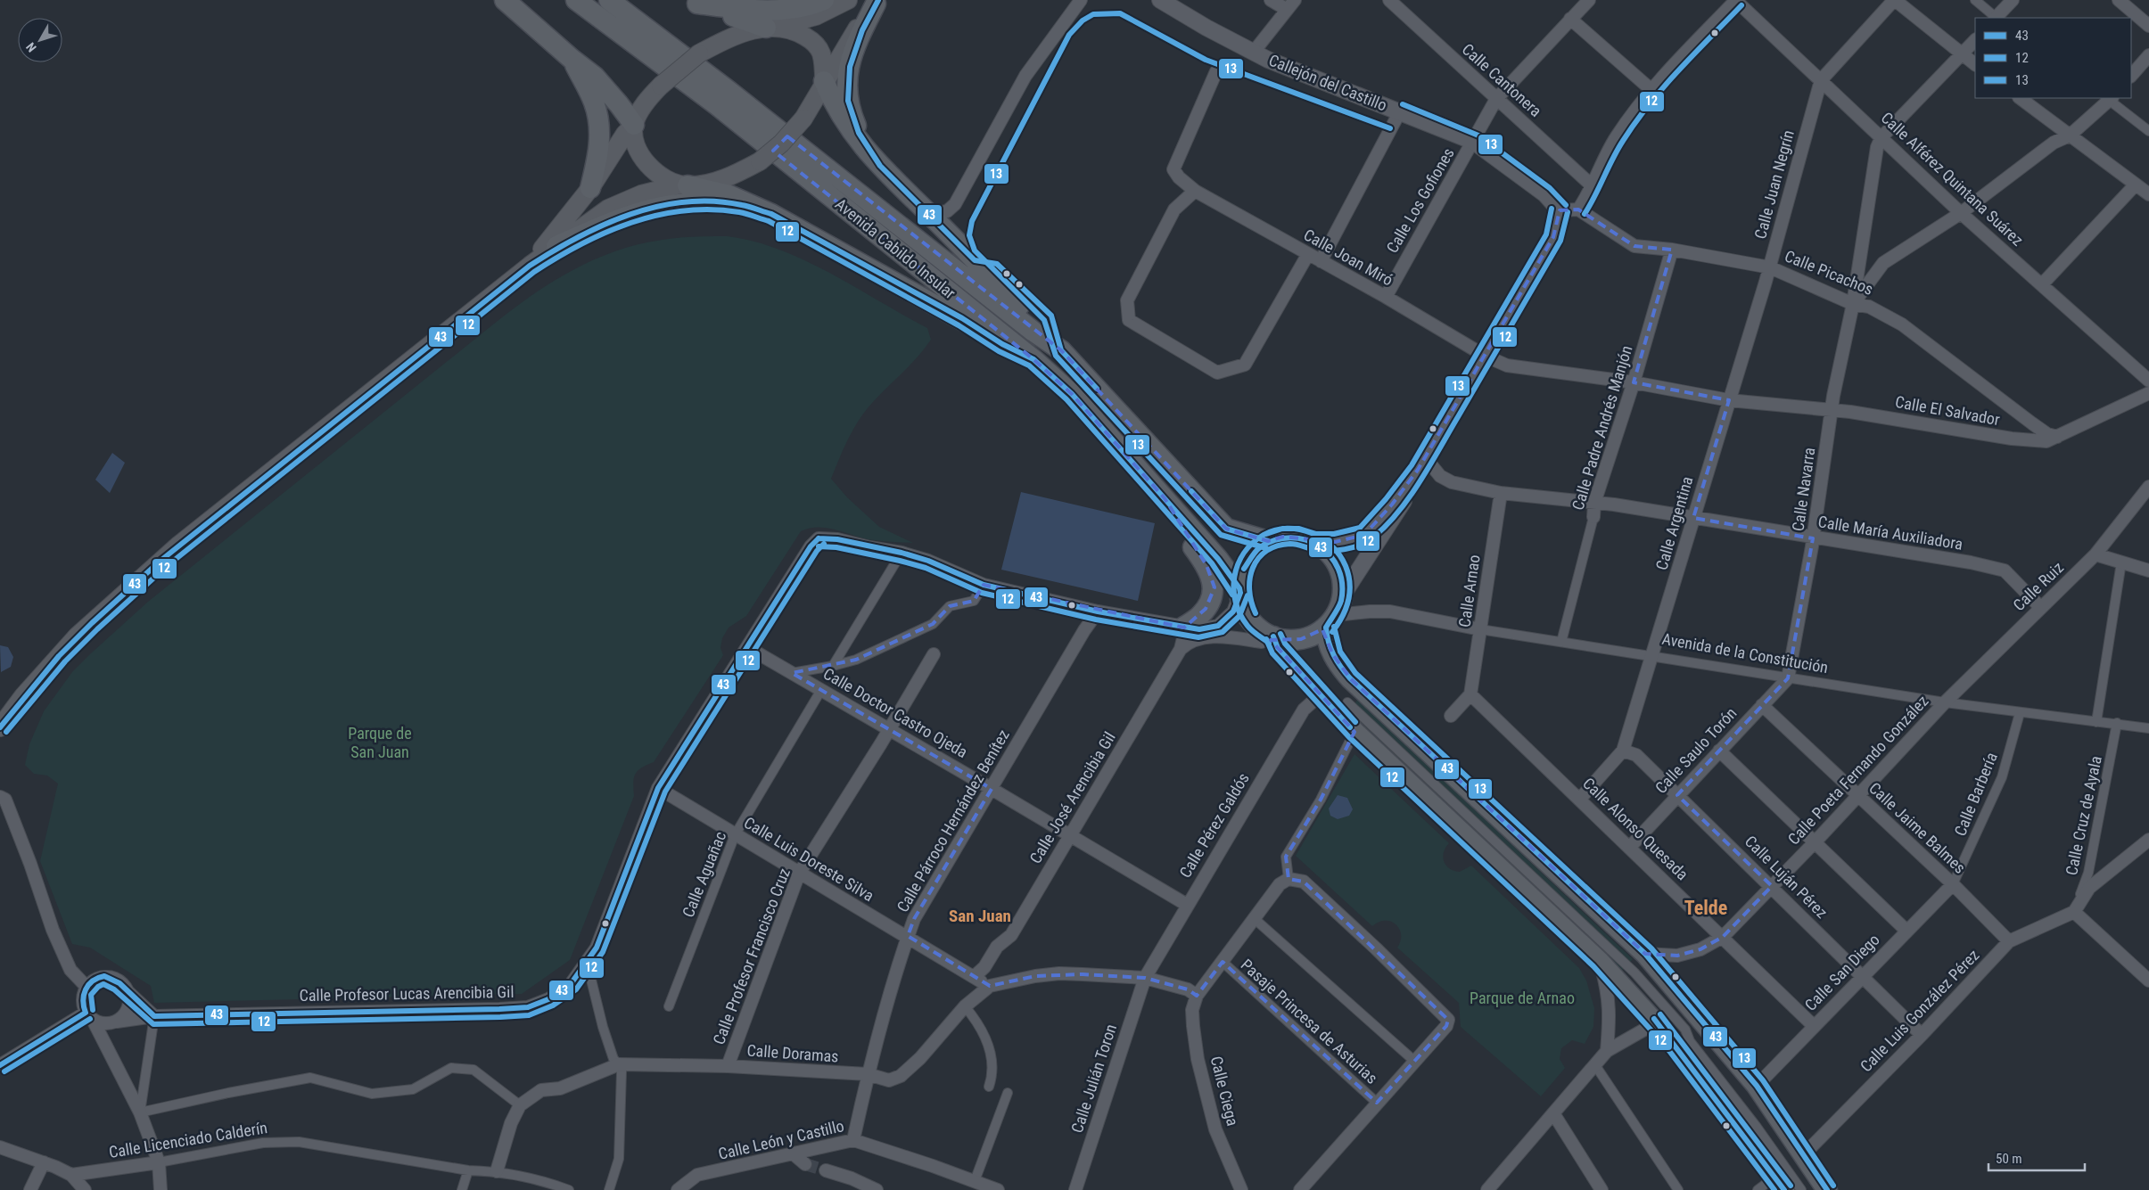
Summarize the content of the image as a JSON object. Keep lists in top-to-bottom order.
{
  "streets": {
    "main road": ["Avenida Cabildo Insular"],
    "street": [
      "Calle Cantonera",
      "Callejón del Castillo",
      "Calle Alférez Quintana Suárez",
      "Calle Juan Negrín",
      "Calle Los Gofiones",
      "Calle Joan Miró",
      "Calle Picachos",
      "Calle El Salvador",
      "Calle Padre Andrés Manjón",
      "Calle Navarra",
      "Calle Argentina",
      "Calle María Auxiliadora",
      "Calle Ruiz",
      "Calle Arnao",
      "Avenida de la Constitución",
      "Calle Doctor Castro Ojeda",
      "Calle Saulo Torón",
      "Calle Poeta Fernando González",
      "Calle Barbería",
      "Calle José Arencibia Gil",
      "Calle Cruz de Ayala",
      "Calle Párroco Hernández Benítez",
      "Calle Pérez Galdós",
      "Calle Jaime Balmes",
      "Calle Alonso Quesada",
      "Calle Luis Doreste Silva",
      "Calle Aguañac",
      "Calle Luján Pérez",
      "Calle Profesor Francisco Cruz",
      "Calle San Diego",
      "Calle Profesor Lucas Arencibia Gil",
      "Calle Luis González Pérez",
      "Pasaje Princesa de Asturias",
      "Calle Doramas",
      "Calle Julián Toron",
      "Calle Ciega",
      "Calle Licenciado Calderín",
      "Calle León y Castillo"
    ]
  },
  "crossings": [
    ["Calle Cantonera", "Calle Los Gofiones"],
    ["Callejón del Castillo", "Calle Los Gofiones"],
    ["Calle Alférez Quintana Suárez", "Calle Juan Negrín"],
    ["Calle Alférez Quintana Suárez", "Calle Navarra"],
    ["Calle Juan Negrín", "Calle Picachos"],
    ["Calle Juan Negrín", "Calle El Salvador"],
    ["Calle Juan Negrín", "Calle Argentina"],
    ["Calle Los Gofiones", "Calle Joan Miró"],
    ["Avenida Cabildo Insular", "Avenida de la Constitución"],
    ["Calle Joan Miró", "Calle El Salvador"],
    ["Calle Joan Miró", "Calle Padre Andrés Manjón"],
    ["Calle Picachos", "Calle El Salvador"],
    ["Calle Picachos", "Calle Padre Andrés Manjón"],
    ["Calle Picachos", "Calle Navarra"],
    ["Calle El Salvador", "Calle Padre Andrés Manjón"],
    ["Calle El Salvador", "Calle Navarra"],
    ["Calle El Salvador", "Calle Argentina"],
    ["Calle Padre Andrés Manjón", "Calle María Auxiliadora"],
    ["Calle Padre Andrés Manjón", "Avenida de la Constitución"],
    ["Calle Navarra", "Calle María Auxiliadora"],
    ["Calle Navarra", "Avenida de la Constitución"],
    ["Calle Navarra", "Calle Saulo Torón"],
    ["Calle Argentina", "Calle María Auxiliadora"],
    ["Calle Argentina", "Avenida de la Constitución"],
    ["Calle Argentina", "Calle Luján Pérez"],
    ["Calle María Auxiliadora", "Calle Ruiz"],
    ["Calle María Auxiliadora", "Calle Arnao"],
    ["Calle Ruiz", "Avenida de la Constitución"],
    ["Calle Ruiz", "Calle Poeta Fernando González"],
    ["Calle Arnao", "Avenida de la Constitución"],
    ["Calle Arnao", "Calle Alonso Quesada"],
    ["Avenida de la Constitución", "Calle Saulo Torón"],
    ["Avenida de la Constitución", "Calle Poeta Fernando González"],
    ["Avenida de la Constitución", "Calle Barbería"],
    ["Avenida de la Constitución", "Calle Cruz de Ayala"],
    ["Calle Doctor Castro Ojeda", "Calle José Arencibia Gil"],
    ["Calle Doctor Castro Ojeda", "Calle Párroco Hernández Benítez"],
    ["Calle Doctor Castro Ojeda", "Calle Pérez Galdós"],
    ["Calle Doctor Castro Ojeda", "Calle Aguañac"],
    ["Calle Doctor Castro Ojeda", "Calle Profesor Francisco Cruz"],
    ["Calle Doctor Castro Ojeda", "Calle Profesor Lucas Arencibia Gil"],
    ["Calle Saulo Torón", "Calle Jaime Balmes"],
    ["Calle Saulo Torón", "Calle Alonso Quesada"],
    ["Calle Saulo Torón", "Calle Luján Pérez"],
    ["Calle Poeta Fernando González", "Calle Jaime Balmes"],
    ["Calle Poeta Fernando González", "Calle Alonso Quesada"],
    ["Calle Poeta Fernando González", "Calle Luján Pérez"],
    ["Calle Barbería", "Calle Jaime Balmes"],
    ["Calle Barbería", "Calle San Diego"],
    ["Calle José Arencibia Gil", "Calle Luis Doreste Silva"],
    ["Calle Cruz de Ayala", "Calle Luis González Pérez"],
    ["Calle Párroco Hernández Benítez", "Calle Luis Doreste Silva"],
    ["Calle Párroco Hernández Benítez", "Calle Doramas"],
    ["Calle Párroco Hernández Benítez", "Calle León y Castillo"],
    ["Calle Pérez Galdós", "Calle Julián Toron"],
    ["Calle Jaime Balmes", "Calle San Diego"],
    ["Calle Jaime Balmes", "Calle Luis González Pérez"],
    ["Calle Alonso Quesada", "Calle San Diego"],
    ["Calle Luis Doreste Silva", "Calle Aguañac"],
    ["Calle Luis Doreste Silva", "Calle Profesor Francisco Cruz"],
    ["Calle Luis Doreste Silva", "Calle Profesor Lucas Arencibia Gil"],
    ["Calle Luis Doreste Silva", "Calle Doramas"],
    ["Calle Luján Pérez", "Calle San Diego"],
    ["Calle Luján Pérez", "Calle Luis González Pérez"],
    ["Calle Profesor Francisco Cruz", "Calle Doramas"]
  ],
  "districts": ["Telde", "San Juan"],
  "parks": ["Parque de San Juan", "Parque de Arnao"],
  "lines": ["transit line 43", "transit line 12", "transit line 13"],
  "legend": ["43", "12", "13"],
  "scale_bar": "50 m",
  "north": "bottom left"
}
